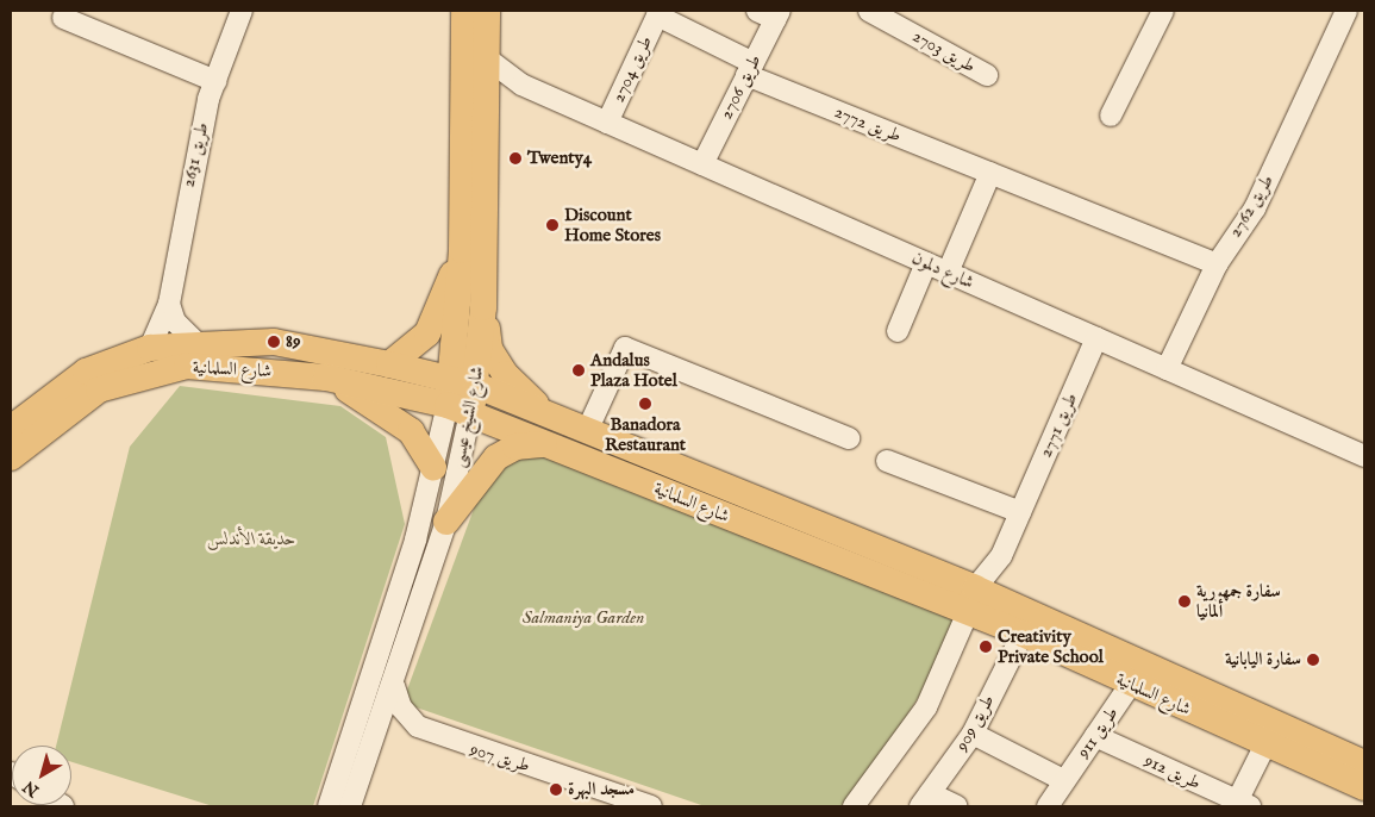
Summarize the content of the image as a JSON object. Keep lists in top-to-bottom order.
{
  "streets": {
    "main road": ["شارع السلمانية", "شارع الشيخ عيسى"],
    "street": [
      "طريق 2703",
      "طريق 2704",
      "طريق 2706",
      "طريق 2772",
      "طريق 2631",
      "طريق 2762",
      "شارع دلمون",
      "طريق 2771",
      "طريق 909",
      "طريق 911",
      "طريق 907",
      "طريق 912"
    ]
  },
  "crossings": [
    ["طريق 2704", "طريق 2706"],
    ["طريق 2704", "طريق 2772"],
    ["طريق 2704", "شارع دلمون"],
    ["طريق 2706", "طريق 2772"],
    ["طريق 2706", "شارع دلمون"],
    ["طريق 2772", "طريق 2762"],
    ["طريق 2631", "شارع السلمانية"],
    ["طريق 2762", "شارع دلمون"],
    ["شارع دلمون", "شارع الشيخ عيسى"],
    ["شارع دلمون", "طريق 2771"],
    ["شارع السلمانية", "شارع الشيخ عيسى"],
    ["شارع السلمانية", "طريق 2771"],
    ["شارع السلمانية", "طريق 909"],
    ["شارع السلمانية", "طريق 911"],
    ["شارع الشيخ عيسى", "طريق 907"],
    ["طريق 911", "طريق 912"]
  ],
  "parks": ["حديقة الأندلس", "Salmaniya Garden"],
  "places": [
    "Twenty4",
    "Discount Home Stores",
    "89",
    "Andalus Plaza Hotel",
    "Banadora Restaurant",
    "سفارة جمهورية ألمانيا",
    "Creativity Private School",
    "سفارة اليابانية",
    "مسجد البهرة"
  ],
  "north": "bottom left"
}
